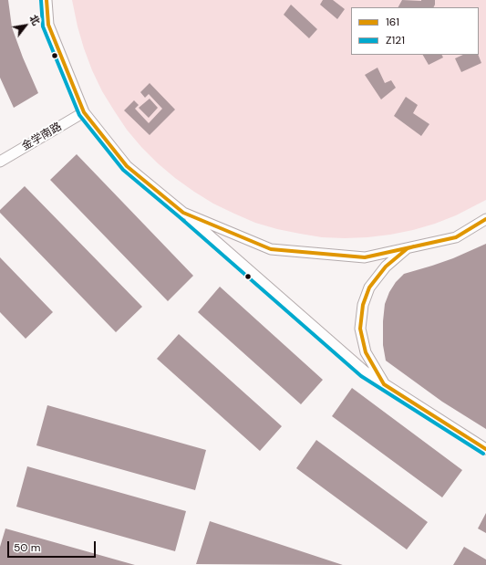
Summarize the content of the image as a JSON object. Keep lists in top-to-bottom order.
{
  "streets": {
    "street": ["金学南路"]
  },
  "lines": ["transit line 161", "transit line Z121"],
  "legend": ["161", "Z121"],
  "scale_bar": "50 m",
  "north": "top right"
}
